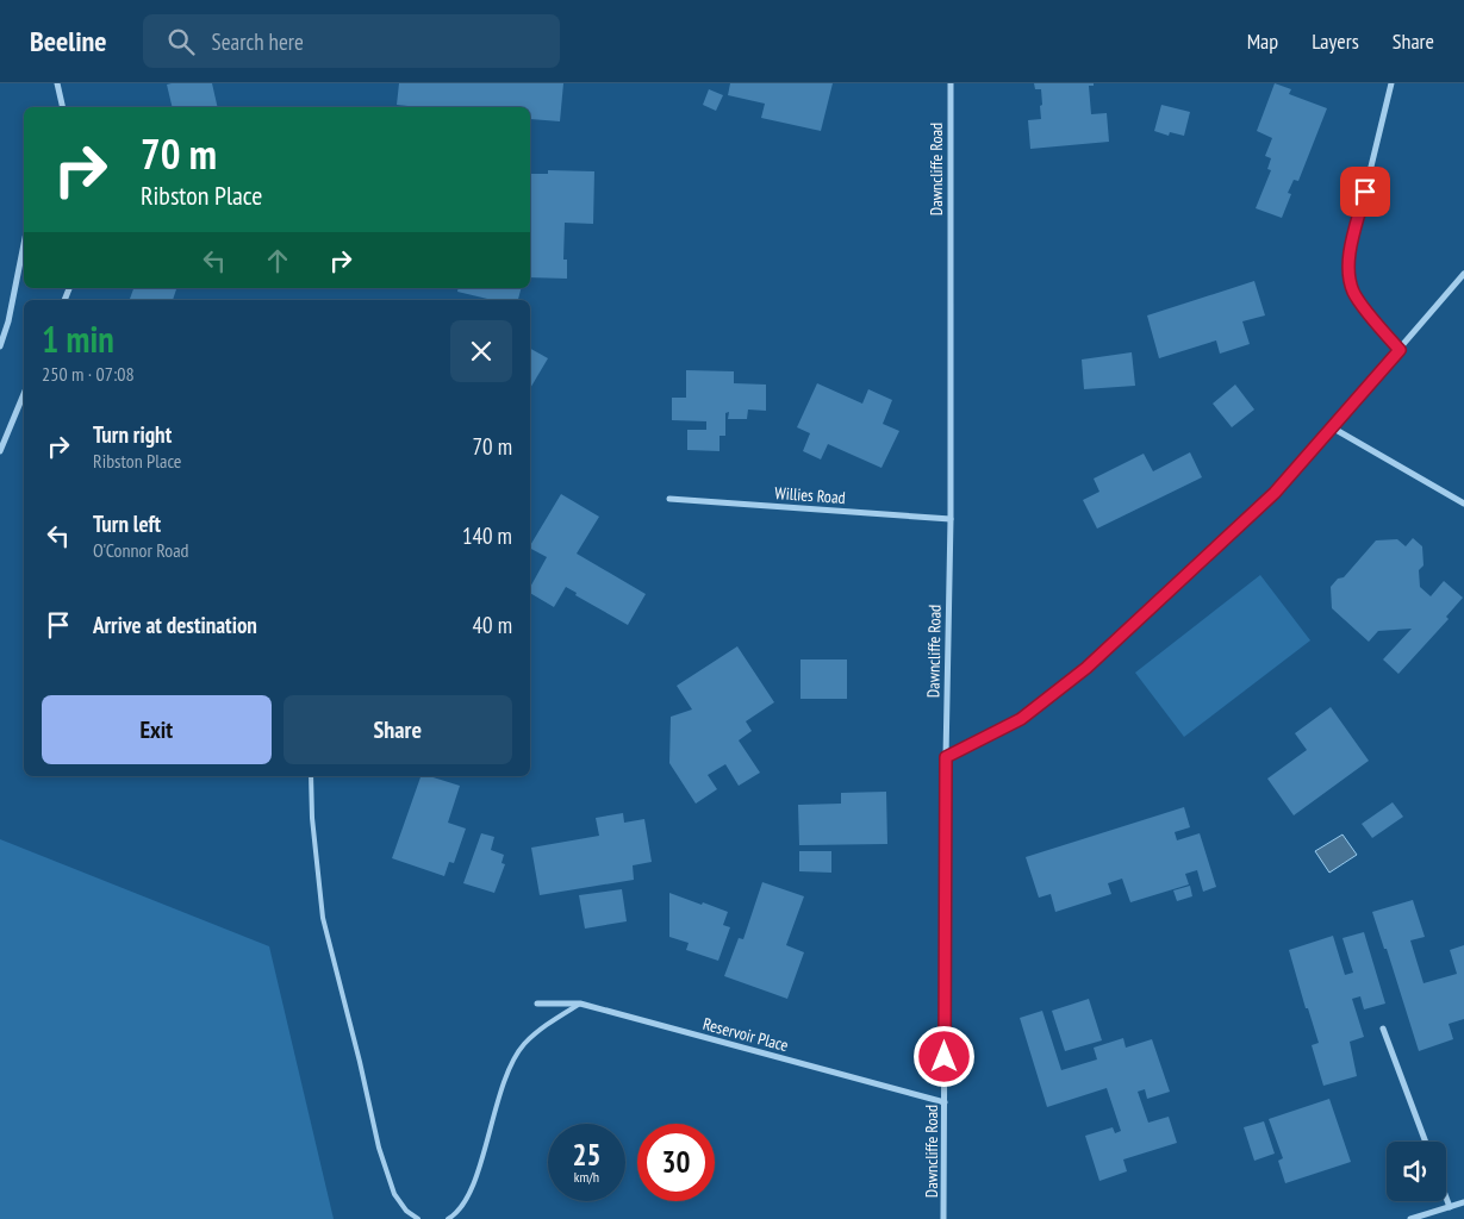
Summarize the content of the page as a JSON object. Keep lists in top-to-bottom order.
{
  "streets": {
    "street": ["Dawncliffe Road", "Willies Road", "Reservoir Place"]
  },
  "crossings": [
    ["Dawncliffe Road", "Willies Road"],
    ["Dawncliffe Road", "Reservoir Place"]
  ],
  "page": {
    "header": "Beeline",
    "search": "Search here",
    "nav": ["Map", "Layers", "Share"],
    "turn": ["70 m", "Ribston Place"],
    "heading": ["1 min", "250 m · 07:08"],
    "list": [
      {
        "name": "Turn right",
        "note": "Ribston Place",
        "value": "70 m"
      },
      {
        "name": "Turn left",
        "note": "O'Connor Road",
        "value": "140 m"
      },
      {
        "name": "Arrive at destination",
        "value": "40 m"
      }
    ],
    "buttons": ["Exit", "Share"],
    "speed": "25 km/h",
    "limit": "30"
  }
}
